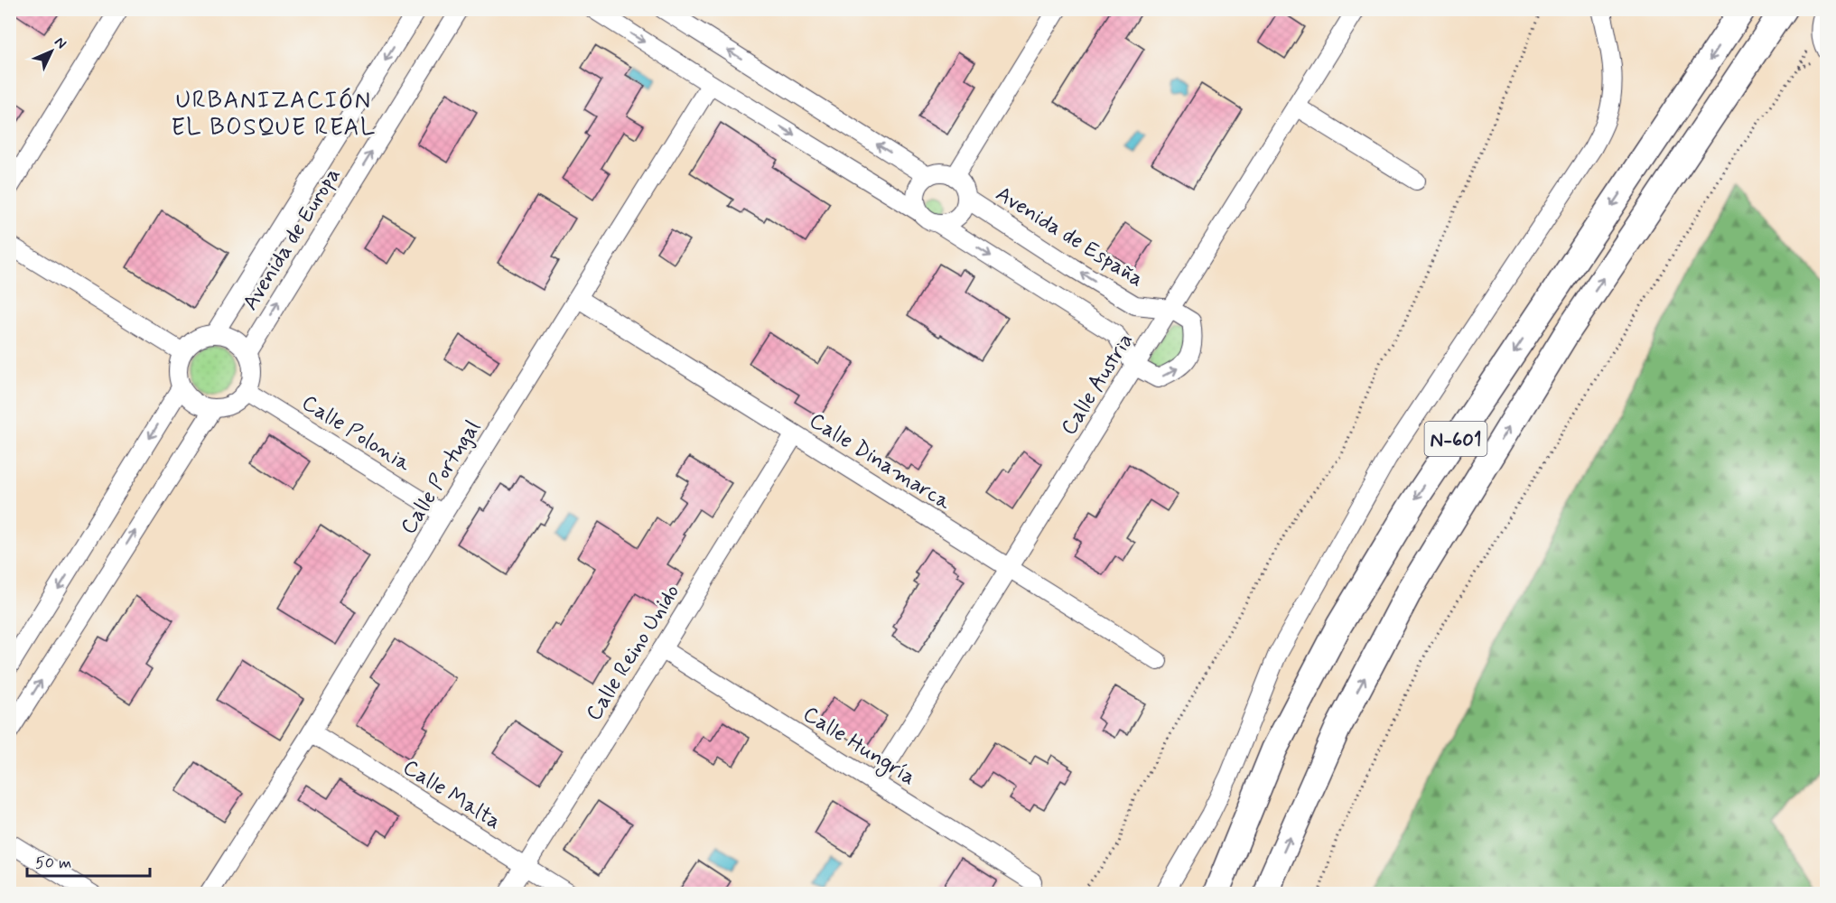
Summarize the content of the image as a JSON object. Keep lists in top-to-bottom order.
{
  "streets": {
    "highway": ["N-601"],
    "street": [
      "Avenida de España",
      "Avenida de Europa",
      "Calle Austria",
      "Calle Polonia",
      "Calle Dinamarca",
      "Calle Portugal",
      "Calle Reino Unido",
      "Calle Hungría",
      "Calle Malta"
    ]
  },
  "crossings": [
    ["Avenida de España", "Calle Austria"],
    ["Avenida de Europa", "Calle Polonia"],
    ["Calle Austria", "Calle Dinamarca"],
    ["Calle Austria", "Calle Hungría"],
    ["Calle Polonia", "Calle Portugal"],
    ["Calle Dinamarca", "Calle Portugal"],
    ["Calle Dinamarca", "Calle Reino Unido"],
    ["Calle Portugal", "Calle Malta"],
    ["Calle Reino Unido", "Calle Hungría"],
    ["Calle Reino Unido", "Calle Malta"]
  ],
  "districts": ["URBANIZACIÓN EL BOSQUE REAL"],
  "scale_bar": "50 m",
  "north": "top right"
}
